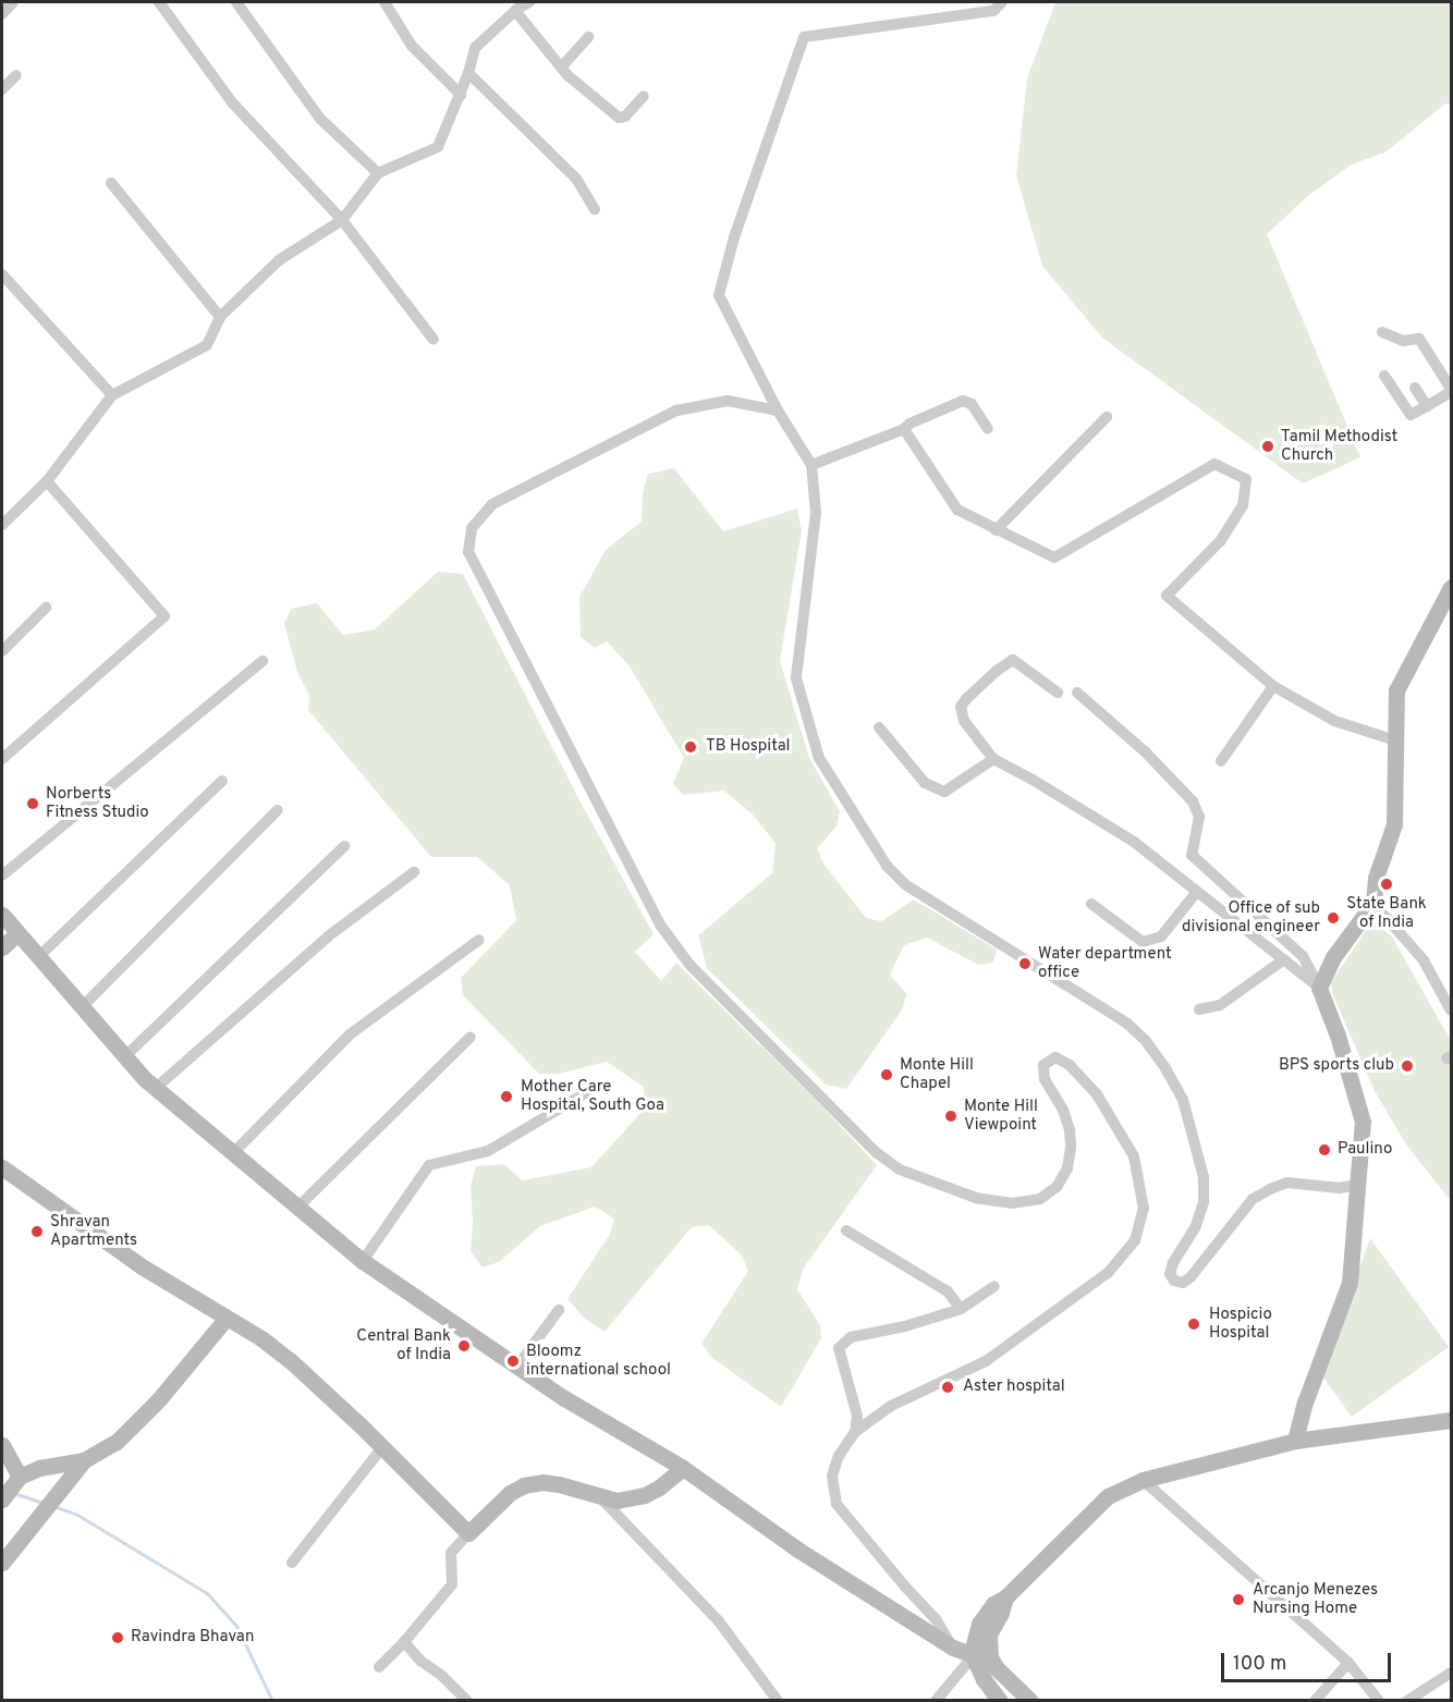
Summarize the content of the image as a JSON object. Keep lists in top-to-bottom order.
{
  "places": [
    "Tamil Methodist Church",
    "TB Hospital",
    "Norberts Fitness Studio",
    "State Bank of India",
    "Office of sub divisional engineer",
    "Water department office",
    "BPS sports club",
    "Monte Hill Chapel",
    "Mother Care Hospital, South Goa",
    "Monte Hill Viewpoint",
    "Paulino",
    "Shravan Apartments",
    "Hospicio Hospital",
    "Central Bank of India",
    "Bloomz international school",
    "Aster hospital",
    "Arcanjo Menezes Nursing Home",
    "Ravindra Bhavan"
  ],
  "scale_bar": "100 m"
}
